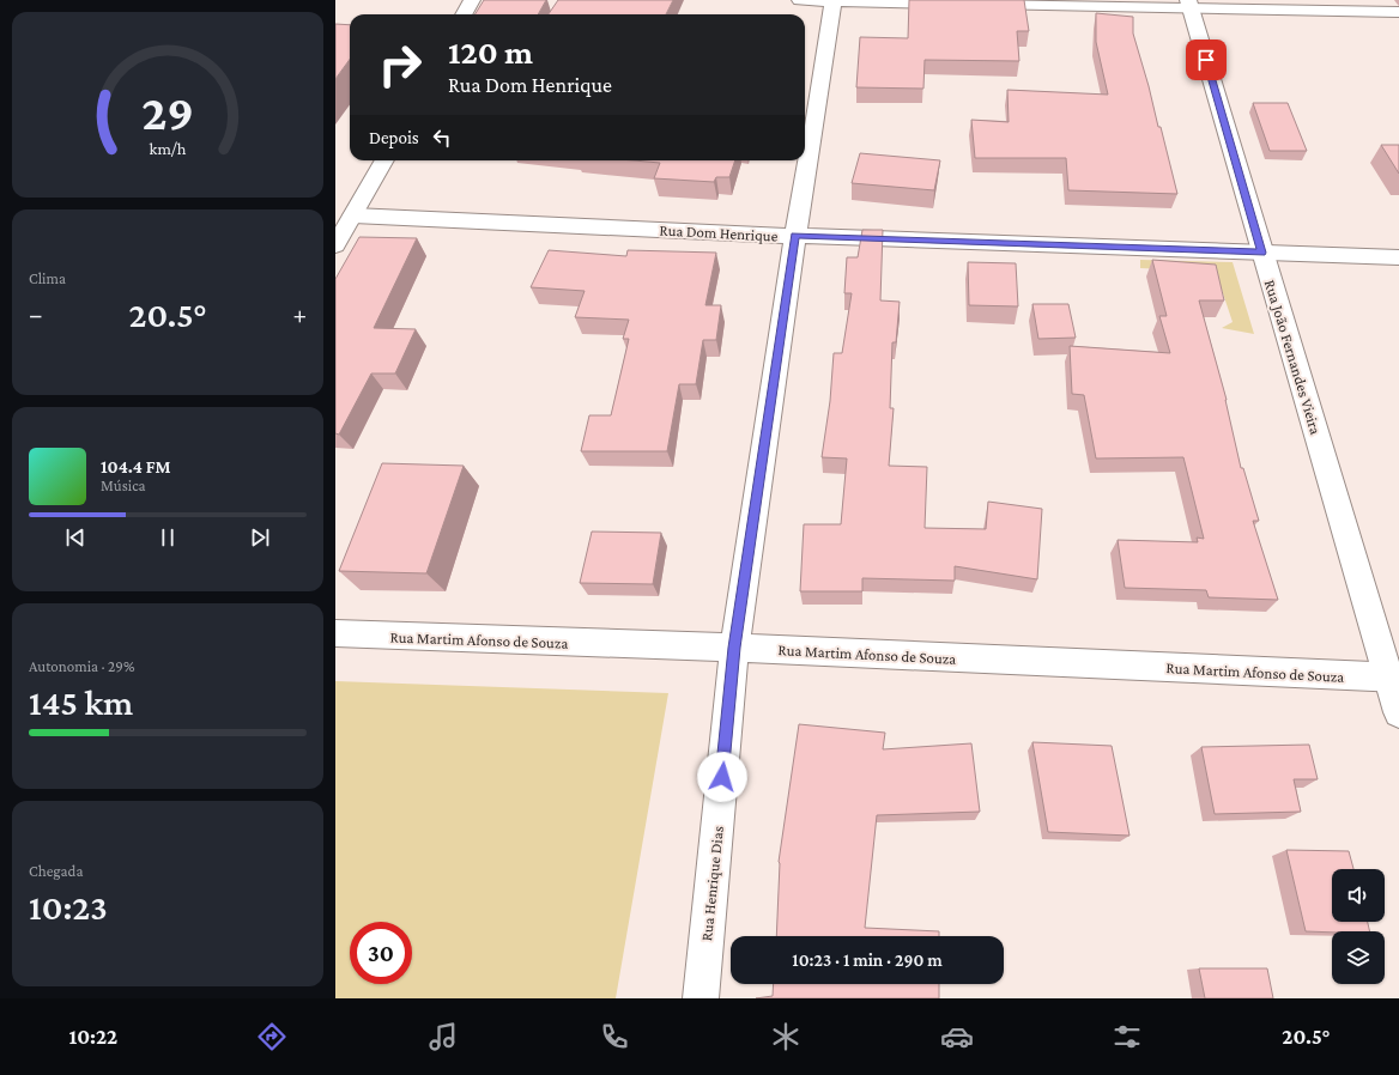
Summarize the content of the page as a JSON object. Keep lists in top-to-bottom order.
{
  "streets": {
    "street": [
      "Rua Dom Henrique",
      "Rua João Fernandes Vieira",
      "Rua Martim Afonso de Souza",
      "Rua Henrique Dias"
    ]
  },
  "crossings": [
    ["Rua Dom Henrique", "Rua João Fernandes Vieira"],
    ["Rua Dom Henrique", "Rua Henrique Dias"],
    ["Rua João Fernandes Vieira", "Rua Martim Afonso de Souza"],
    ["Rua Martim Afonso de Souza", "Rua Henrique Dias"]
  ],
  "page": {
    "turn": ["120 m", "Rua Dom Henrique"],
    "then": "Depois",
    "tile": [
      "Clima",
      ["Autonomia · 29%", "145 km"],
      ["Chegada", "10:23"]
    ],
    "heat": ["−", "20.5°", "+"],
    "song": ["104.4 FM", "Música"],
    "limit": "30",
    "trip": "10:23 · 1 min · 290 m",
    "tabs": ["10:22", "20.5°"],
    "gauge": ["29", "km/h"]
  }
}
